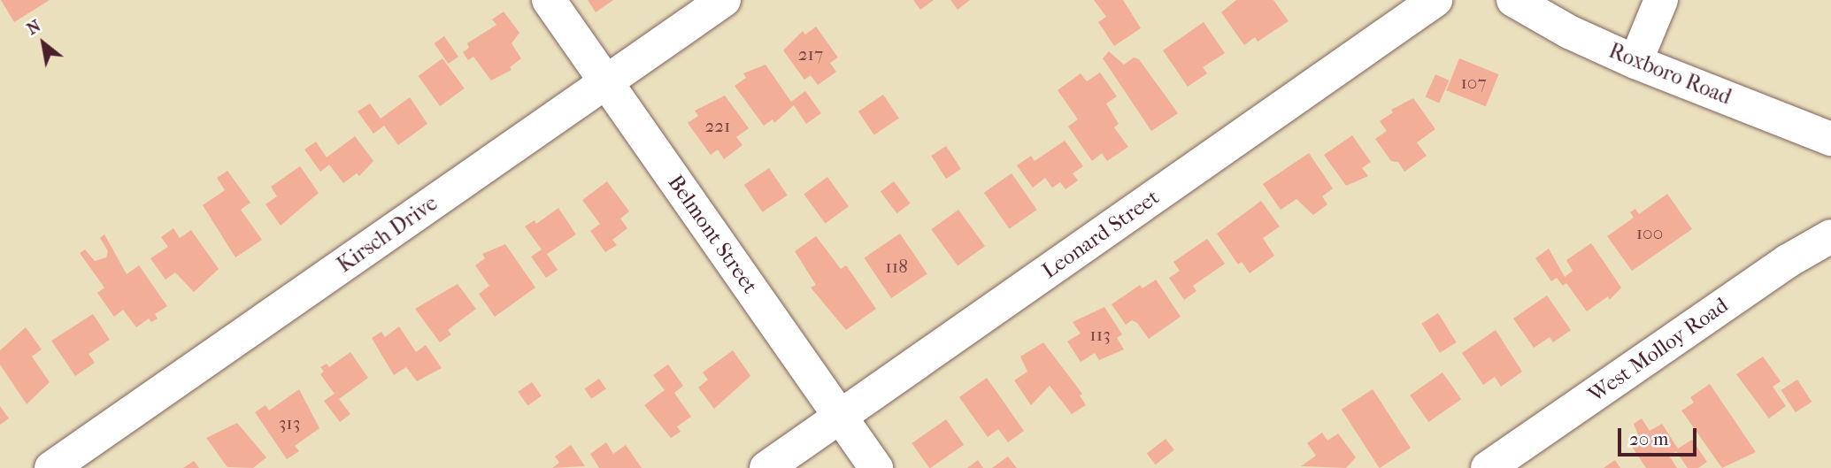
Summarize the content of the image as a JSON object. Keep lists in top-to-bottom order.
{
  "streets": {
    "street": [
      "Roxboro Road",
      "Kirsch Drive",
      "Belmont Street",
      "Leonard Street",
      "West Molloy Road"
    ]
  },
  "crossings": [
    ["Kirsch Drive", "Belmont Street"],
    ["Belmont Street", "Leonard Street"]
  ],
  "house_numbers": [
    "217",
    "107",
    "221",
    "100",
    "118",
    "113",
    "313"
  ],
  "scale_bar": "20 m",
  "north": "top left"
}
